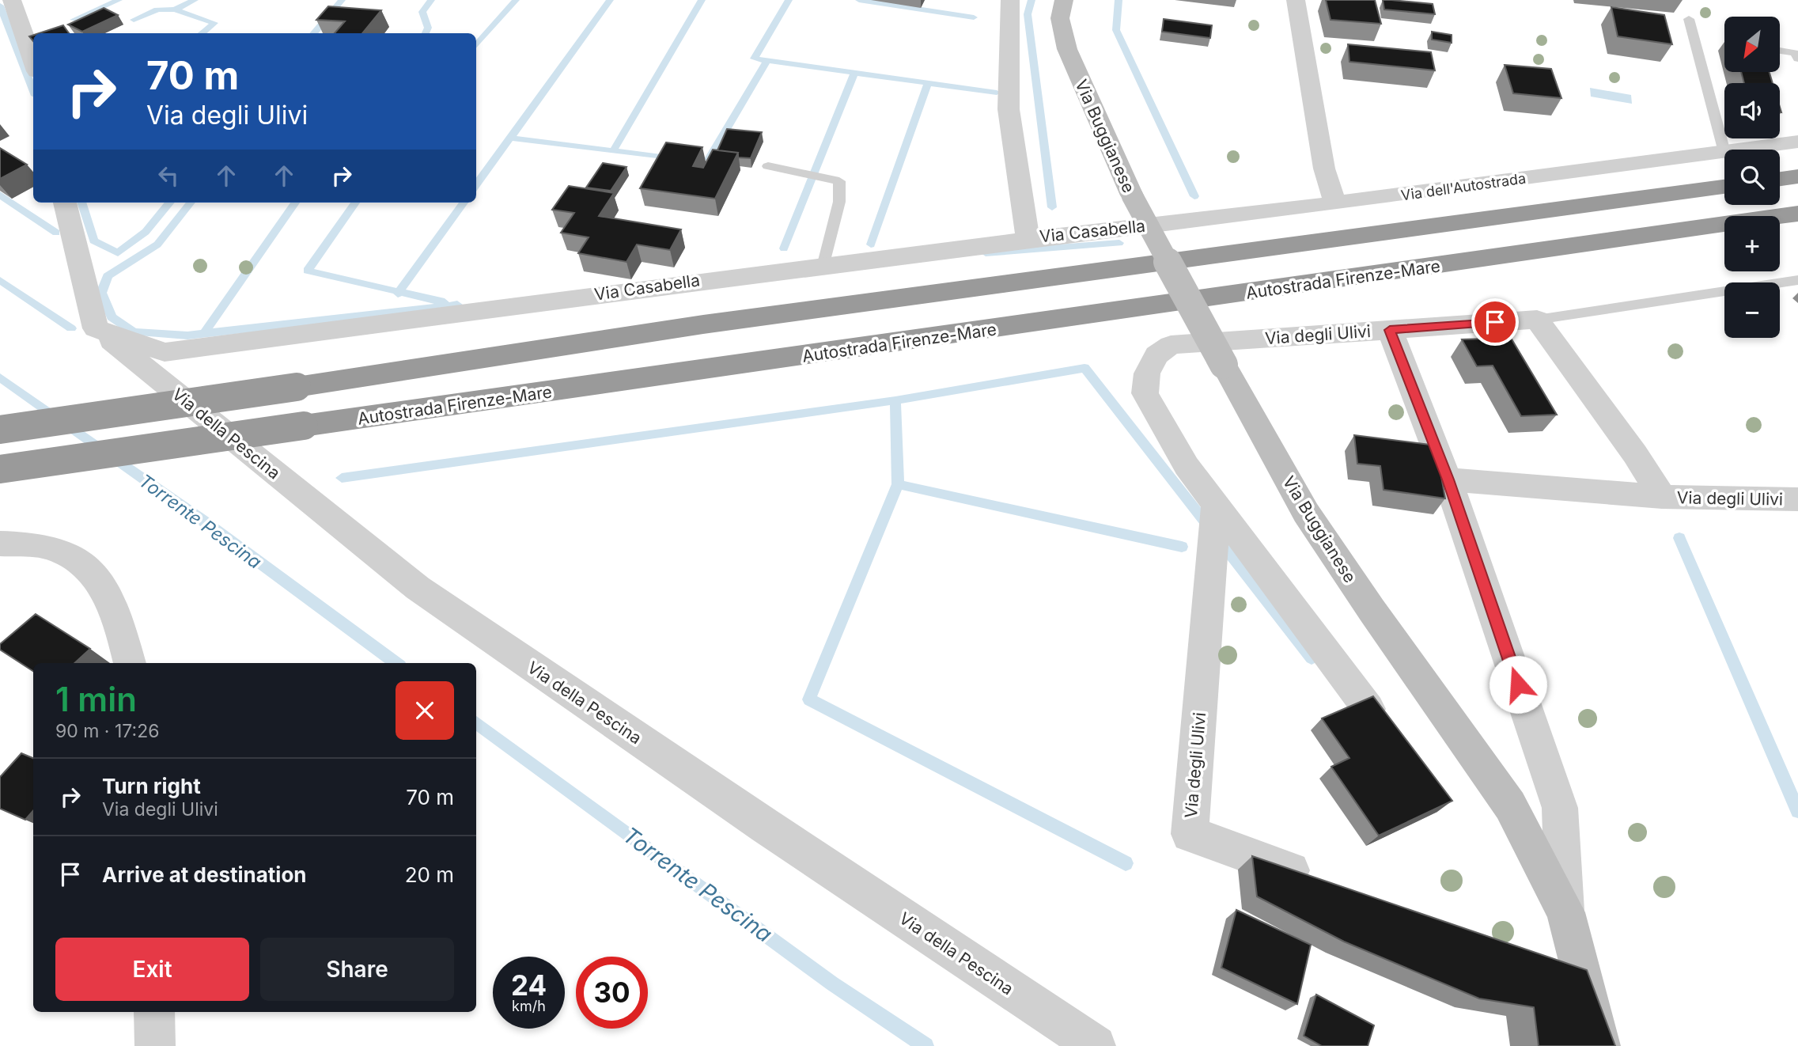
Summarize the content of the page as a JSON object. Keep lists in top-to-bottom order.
{
  "streets": {
    "highway": ["Autostrada Firenze-Mare"],
    "main road": ["Via Buggianese"],
    "street": [
      "Via dell'Autostrada",
      "Via Casabella",
      "Via degli Ulivi",
      "Via della Pescina"
    ]
  },
  "crossings": [
    ["Via Buggianese", "Via degli Ulivi"],
    ["Via dell'Autostrada", "Via Casabella"],
    ["Via Casabella", "Via della Pescina"]
  ],
  "water": ["Torrente Pescina"],
  "north": "bottom left",
  "page": {
    "map_buttons": ["+", "−"],
    "turn": ["70 m", "Via degli Ulivi"],
    "heading": ["1 min", "90 m · 17:26"],
    "list": [
      {
        "name": "Turn right",
        "note": "Via degli Ulivi",
        "value": "70 m"
      },
      {
        "name": "Arrive at destination",
        "value": "20 m"
      }
    ],
    "buttons": ["Exit", "Share"],
    "speed": "24 km/h",
    "limit": "30"
  }
}
